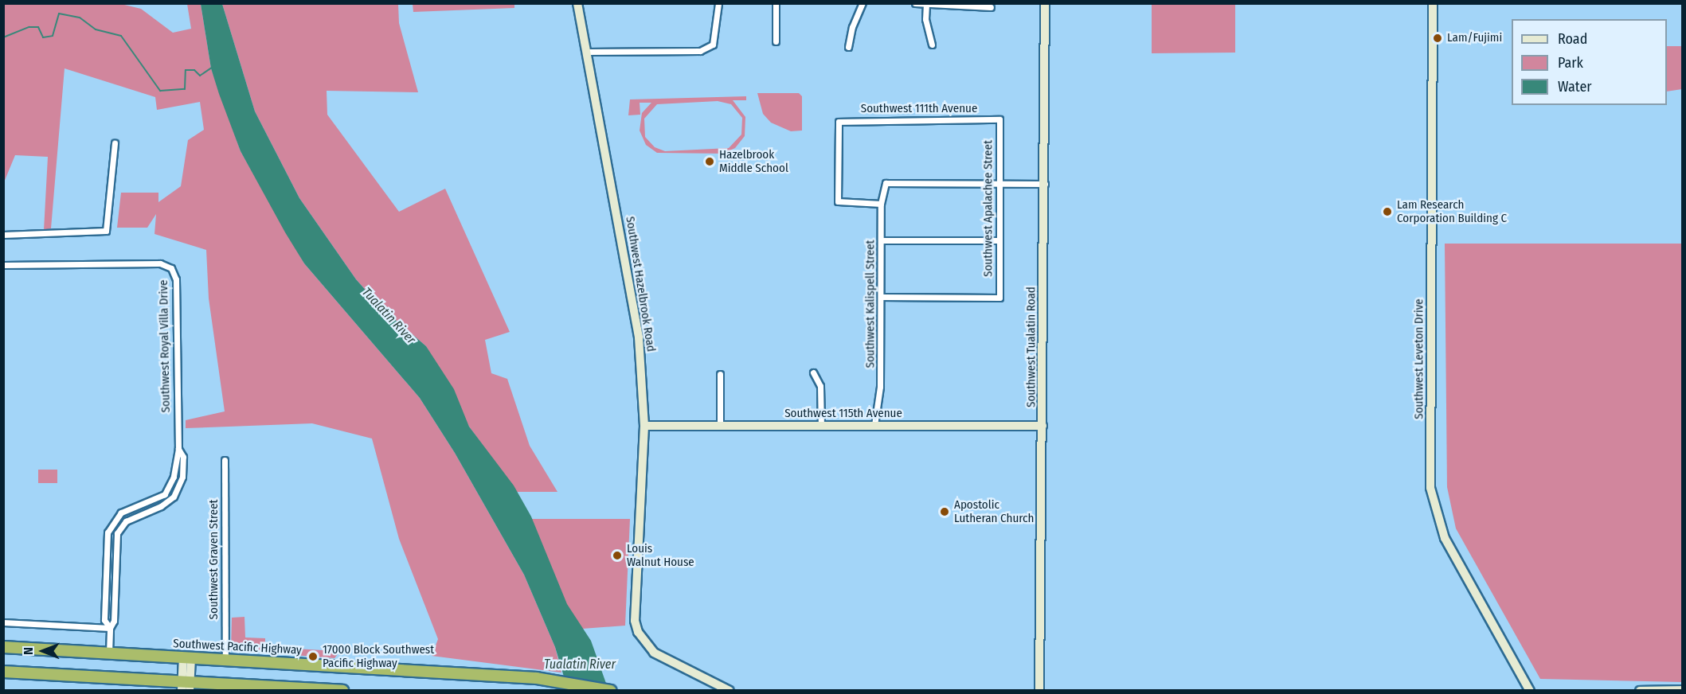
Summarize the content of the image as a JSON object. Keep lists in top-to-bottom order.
{
  "streets": {
    "highway": ["Southwest Pacific Highway"],
    "street": [
      "Southwest 111th Avenue",
      "Southwest Apalachee Street",
      "Southwest Hazelbrook Road",
      "Southwest Kalispell Street",
      "Southwest Royal Villa Drive",
      "Southwest Tualatin Road",
      "Southwest Leveton Drive",
      "Southwest 115th Avenue",
      "Southwest Graven Street"
    ]
  },
  "crossings": [
    ["Southwest 111th Avenue", "Southwest Apalachee Street"],
    ["Southwest 111th Avenue", "Southwest Kalispell Street"],
    ["Southwest Apalachee Street", "Southwest Kalispell Street"],
    ["Southwest Hazelbrook Road", "Southwest 115th Avenue"],
    ["Southwest Kalispell Street", "Southwest 115th Avenue"],
    ["Southwest Royal Villa Drive", "Southwest Pacific Highway"],
    ["Southwest Tualatin Road", "Southwest 115th Avenue"],
    ["Southwest Graven Street", "Southwest Pacific Highway"]
  ],
  "water": ["Tualatin River"],
  "places": [
    "Lam/Fujimi",
    "Hazelbrook Middle School",
    "Lam Research Corporation Building C",
    "Apostolic Lutheran Church",
    "Louis Walnut House",
    "17000 Block Southwest Pacific Highway"
  ],
  "legend": ["Road", "Park", "Water"],
  "north": "left"
}
